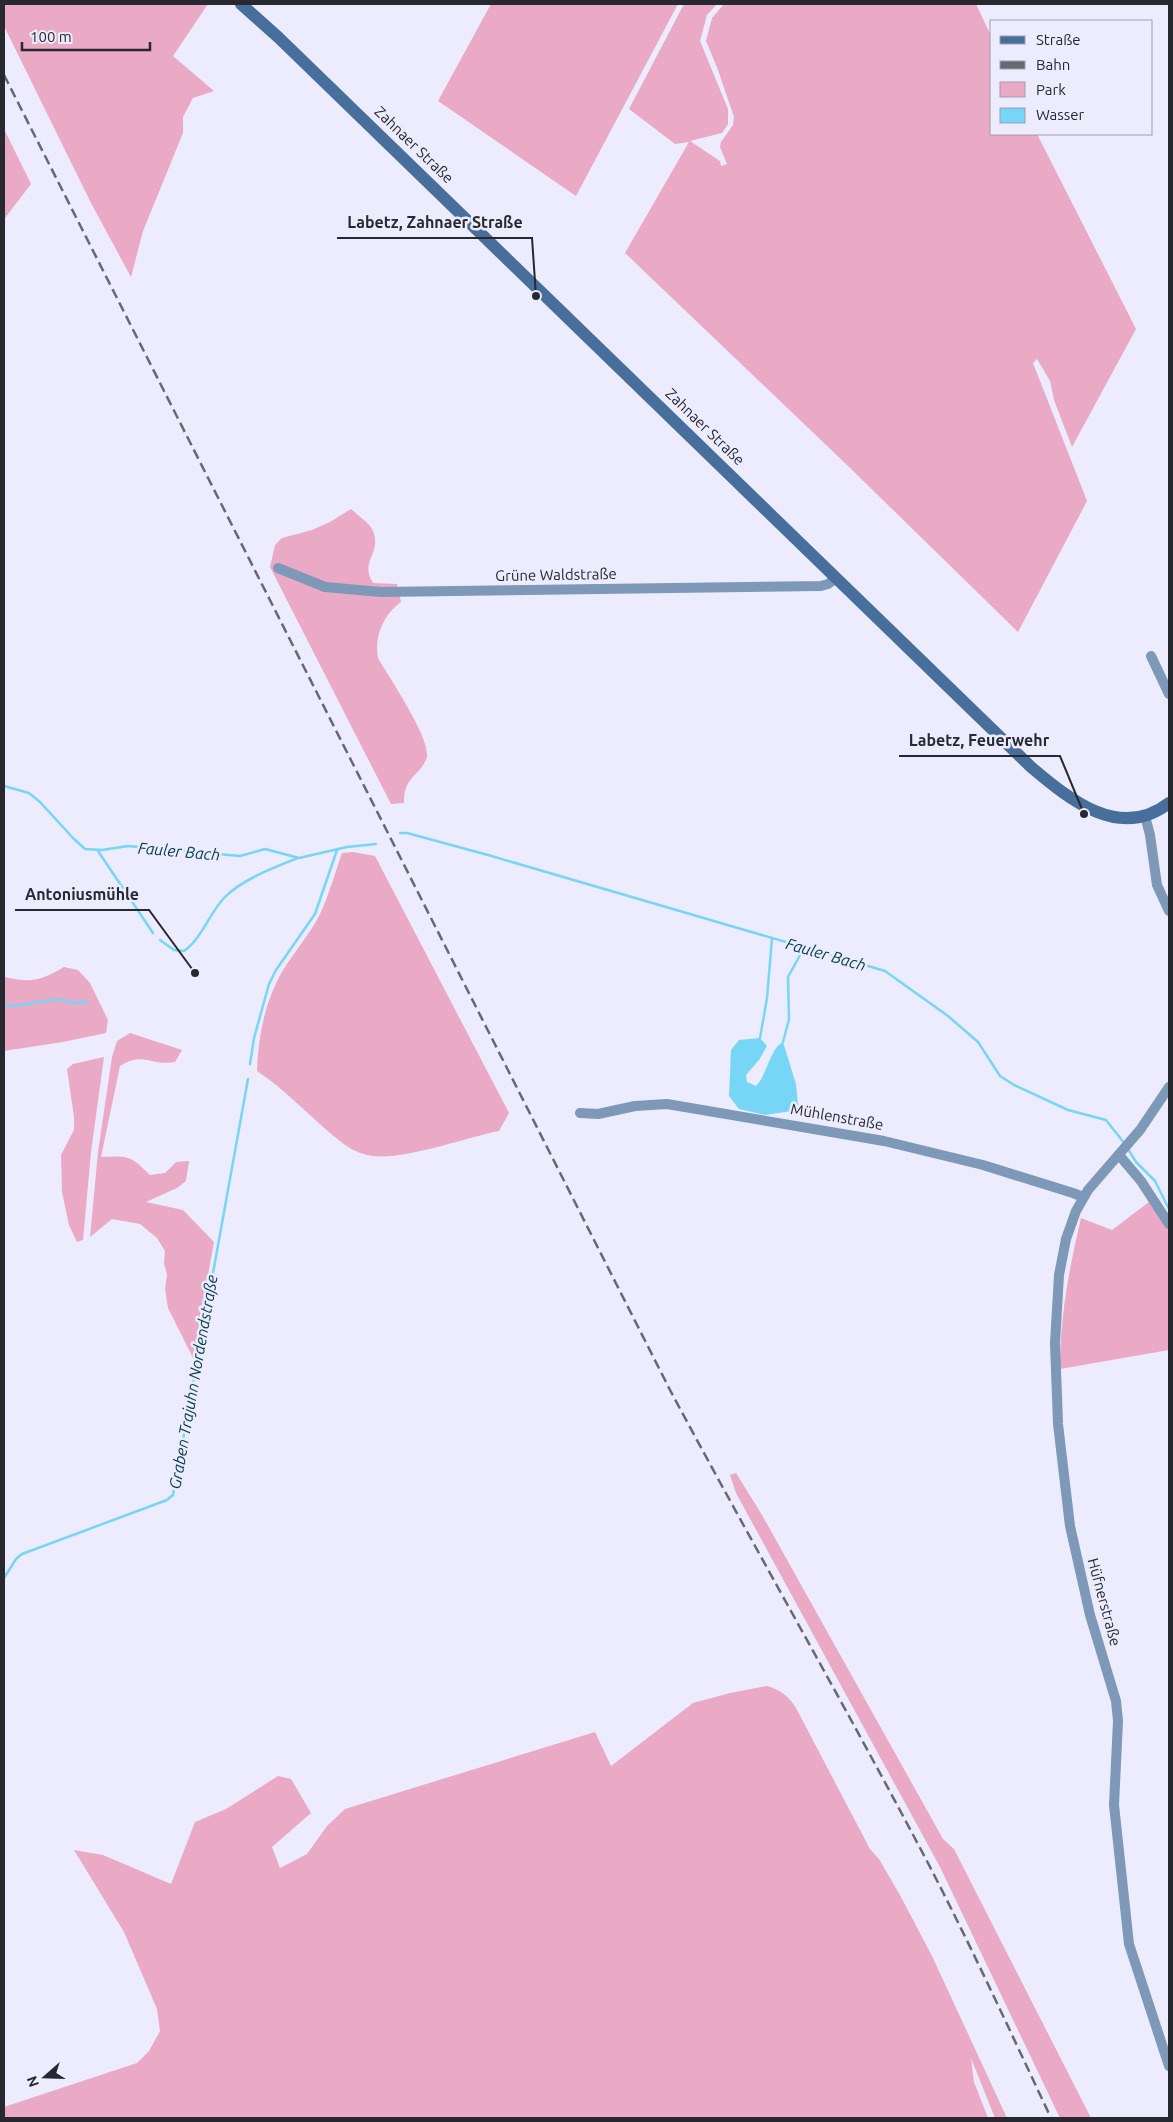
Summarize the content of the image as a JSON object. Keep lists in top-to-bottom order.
{
  "streets": {
    "main road": ["Zahnaer Straße"],
    "street": ["Grüne Waldstraße", "Mühlenstraße", "Hüfnerstraße"]
  },
  "crossings": [
    ["Zahnaer Straße", "Grüne Waldstraße"],
    ["Mühlenstraße", "Hüfnerstraße"]
  ],
  "water": ["Fauler Bach", "Graben Trajuhn Nordendstraße"],
  "places": ["Labetz, Zahnaer Straße", "Labetz, Feuerwehr", "Antoniusmühle"],
  "legend": [
    "Straße",
    "Bahn",
    "Park",
    "Wasser"
  ],
  "scale_bar": "100 m",
  "north": "left"
}
